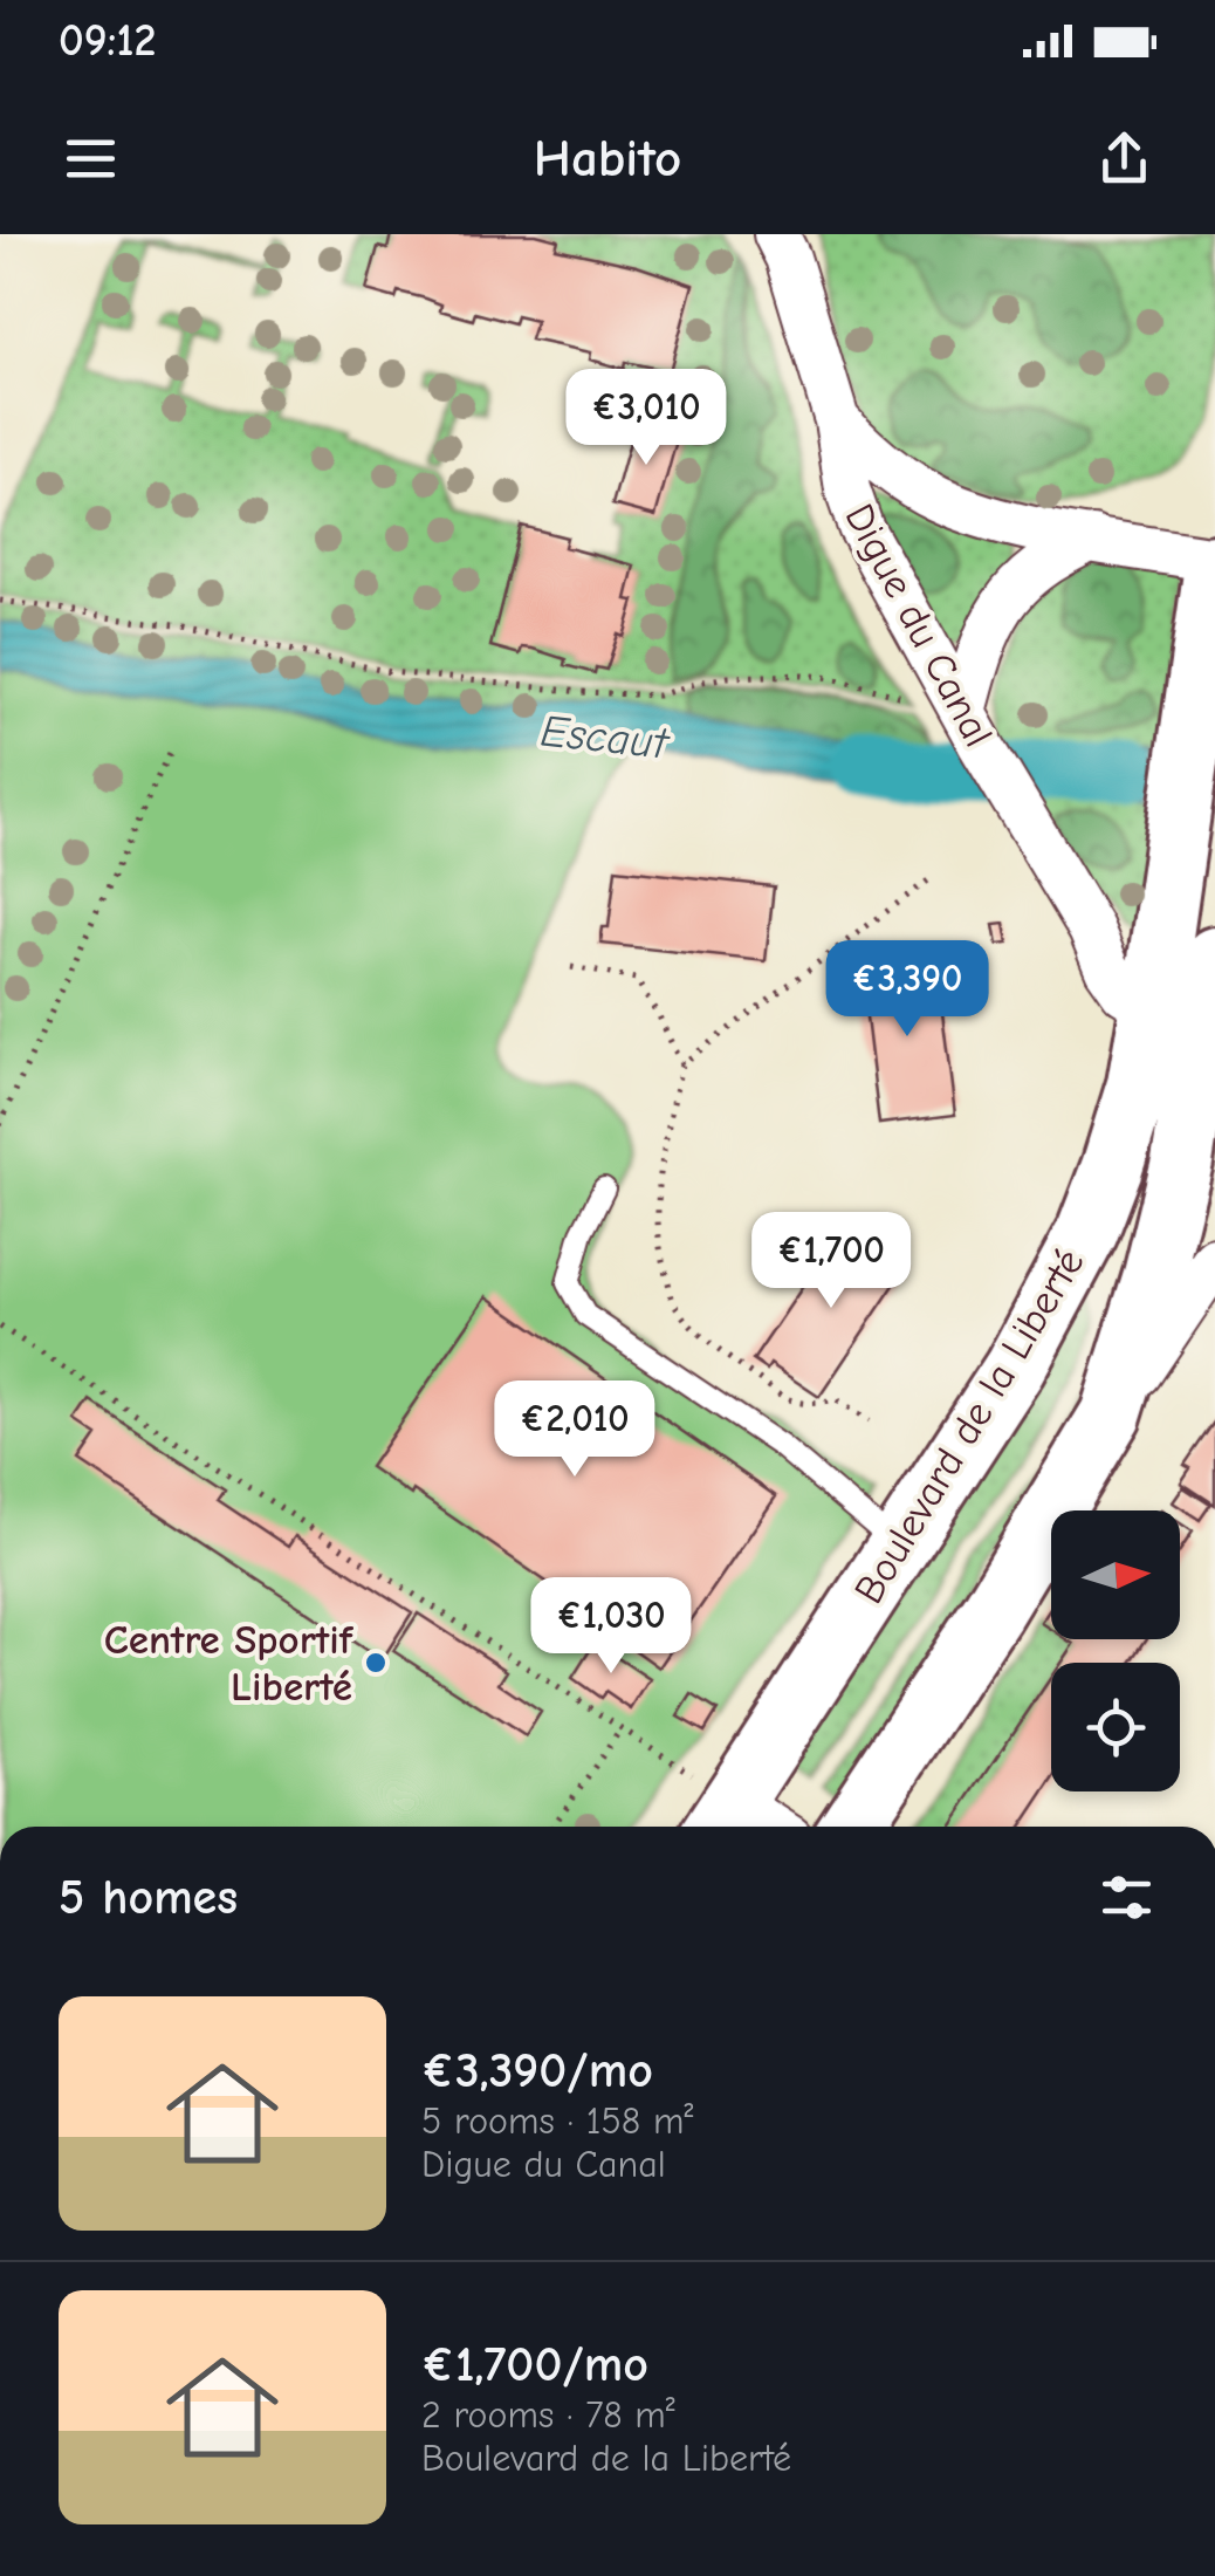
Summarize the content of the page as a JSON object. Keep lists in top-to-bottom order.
{
  "streets": {
    "main road": ["Boulevard de la Liberté"],
    "street": ["Digue du Canal"]
  },
  "crossings": [
    ["Digue du Canal", "Boulevard de la Liberté"]
  ],
  "water": ["Escaut"],
  "places": ["Centre Sportif Liberté"],
  "north": "right",
  "page": {
    "status": "09:12",
    "header": "Habito",
    "price": [
      "€3,010",
      "€3,390",
      "€1,700",
      "€2,010",
      "€1,030"
    ],
    "heading": "5 homes",
    "list": [
      {
        "name": "€3,390/mo",
        "note": "5 rooms · 158 m² · Digue du Canal"
      },
      {
        "name": "€1,700/mo",
        "note": "2 rooms · 78 m² · Boulevard de la Liberté"
      }
    ]
  }
}
